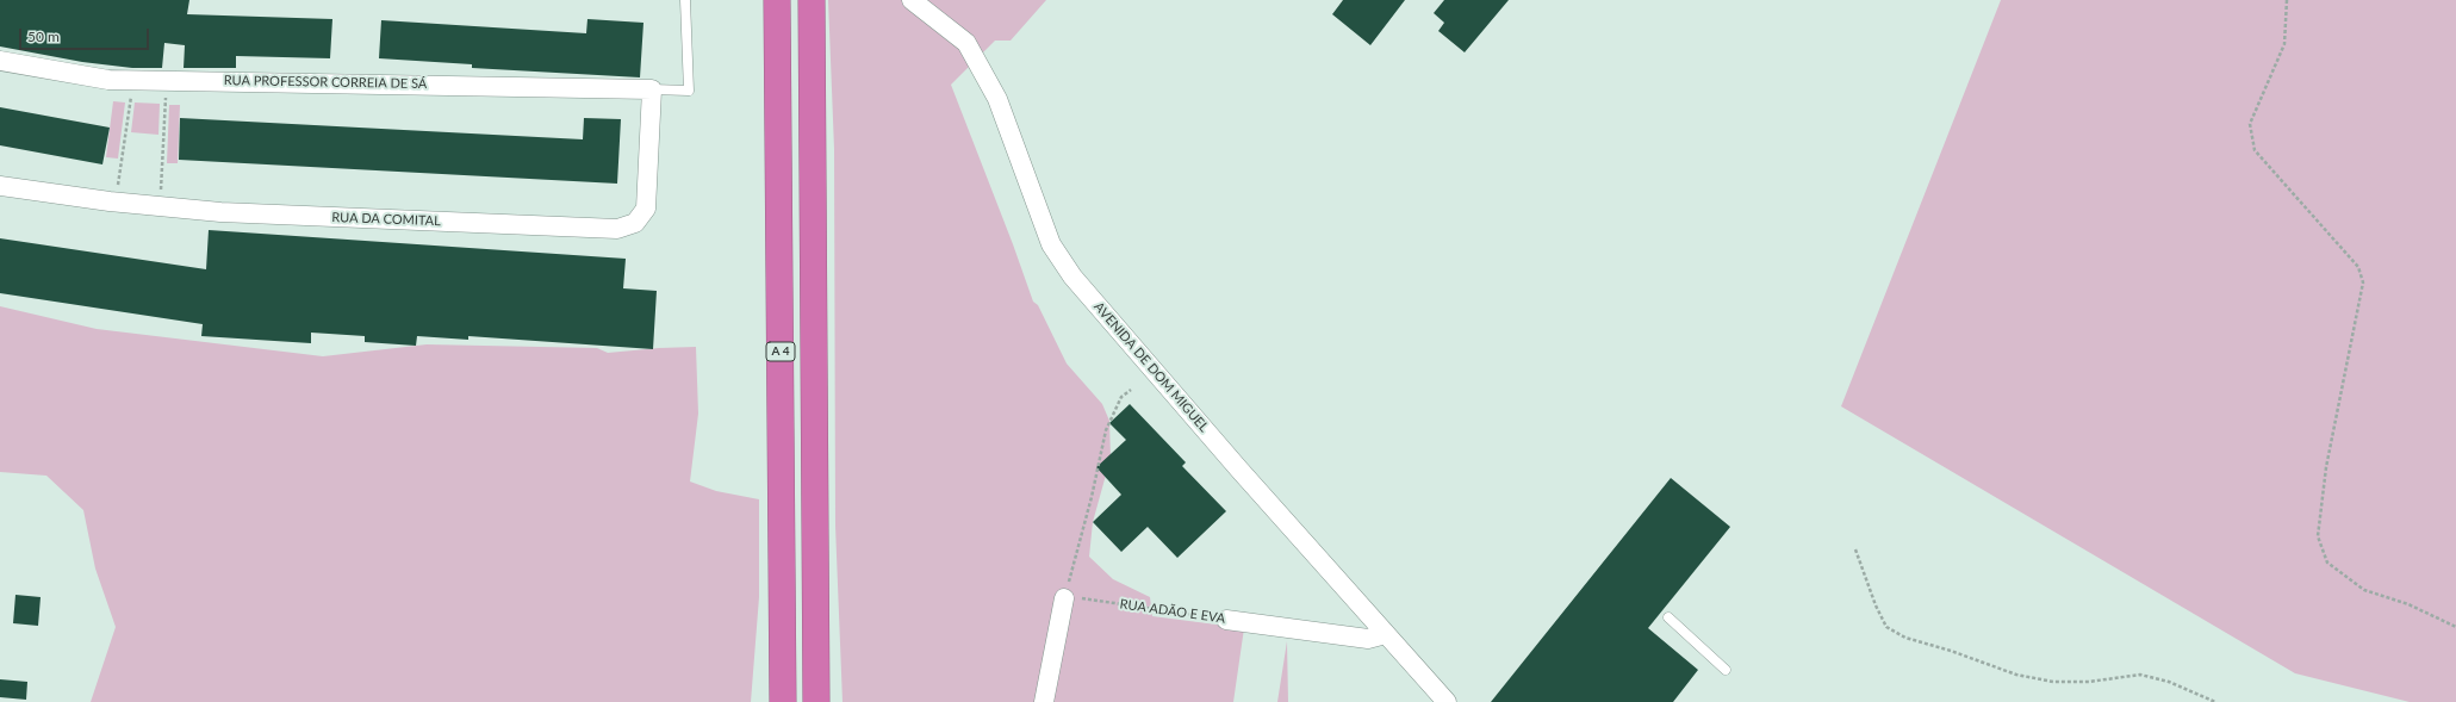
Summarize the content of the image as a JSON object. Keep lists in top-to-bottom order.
{
  "streets": {
    "highway": ["A 4"],
    "street": [
      "RUA PROFESSOR CORREIA DE SÁ",
      "RUA DA COMITAL",
      "AVENIDA DE DOM MIGUEL",
      "RUA ADÃO E EVA"
    ]
  },
  "crossings": [
    ["RUA PROFESSOR CORREIA DE SÁ", "RUA DA COMITAL"],
    ["AVENIDA DE DOM MIGUEL", "RUA ADÃO E EVA"]
  ],
  "scale_bar": "50 m"
}
